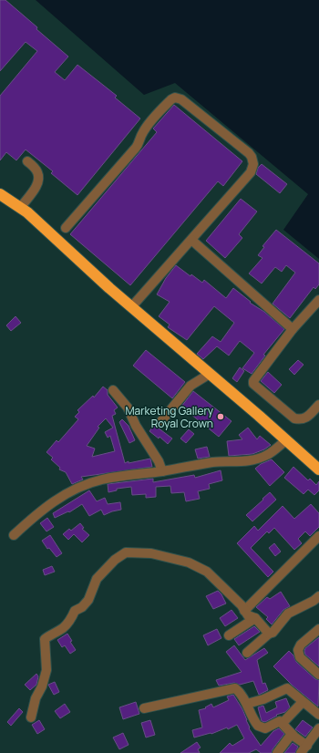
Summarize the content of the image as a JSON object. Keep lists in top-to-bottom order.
{
  "places": ["Marketing Gallery Royal Crown"]
}
